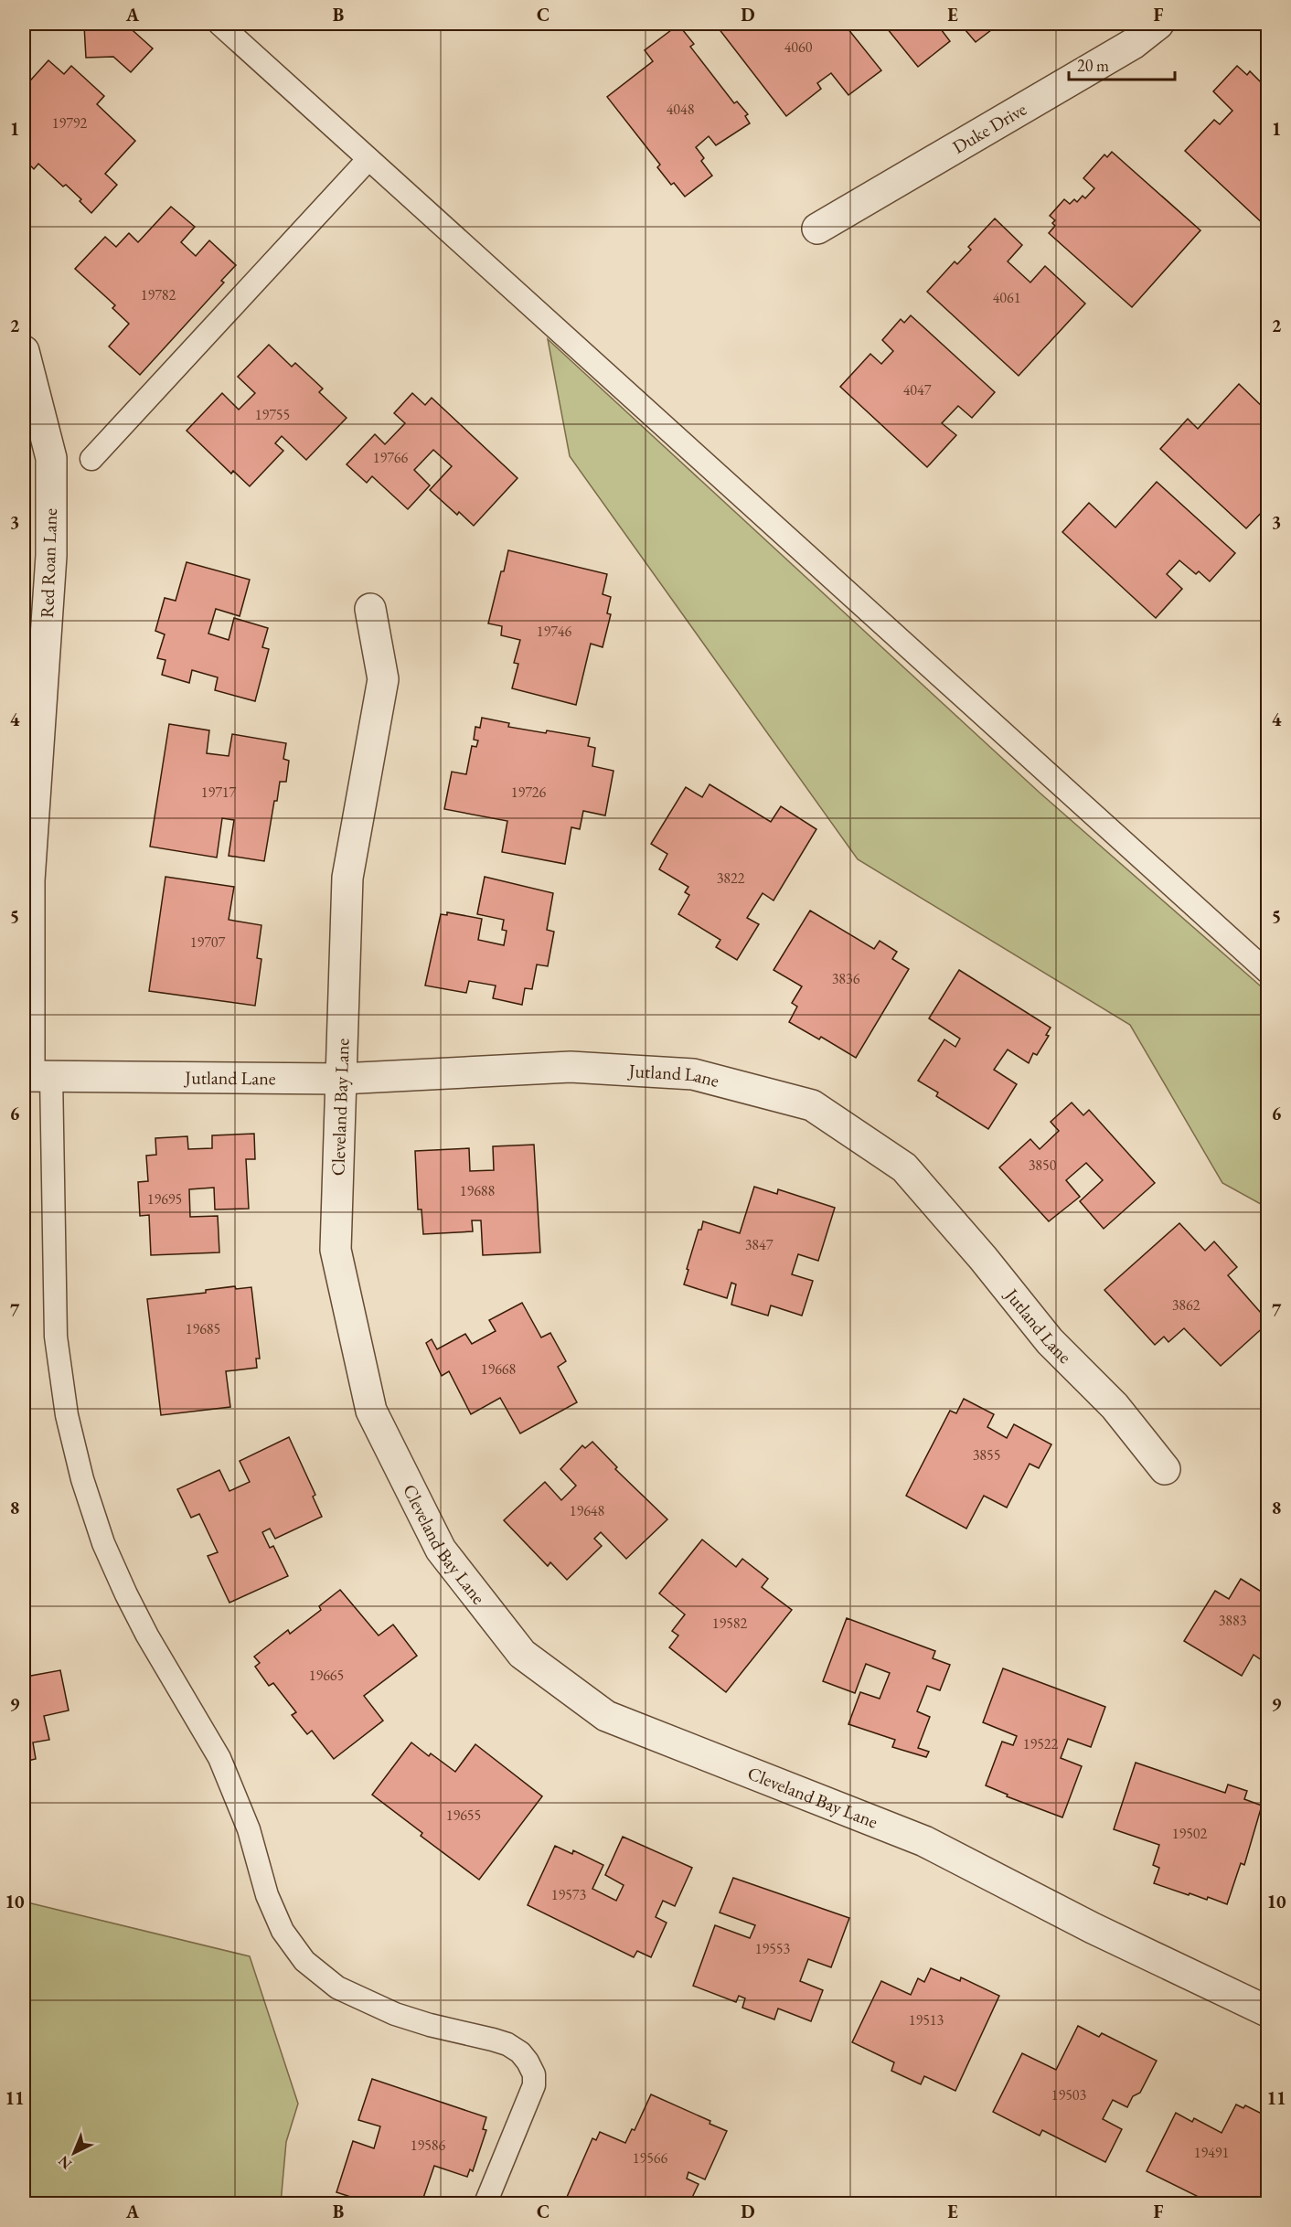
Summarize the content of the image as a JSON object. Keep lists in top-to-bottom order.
{
  "streets": {
    "street": [
      "Duke Drive",
      "Red Roan Lane",
      "Jutland Lane",
      "Cleveland Bay Lane"
    ]
  },
  "crossings": [
    ["Red Roan Lane", "Jutland Lane"],
    ["Jutland Lane", "Cleveland Bay Lane"]
  ],
  "house_numbers": [
    "4060",
    "4048",
    "19792",
    "19782",
    "4061",
    "4047",
    "19755",
    "19766",
    "19746",
    "19717",
    "19726",
    "3822",
    "19707",
    "3836",
    "3850",
    "19688",
    "19695",
    "3847",
    "3862",
    "19685",
    "19668",
    "3855",
    "19648",
    "3883",
    "19582",
    "19665",
    "19522",
    "19655",
    "19502",
    "19573",
    "19553",
    "19513",
    "19503",
    "19586",
    "19491",
    "19566"
  ],
  "scale_bar": "20 m",
  "north": "bottom left",
  "grid": {
    "columns": [
      "A",
      "B",
      "C",
      "D",
      "E",
      "F"
    ],
    "rows": [
      "1",
      "2",
      "3",
      "4",
      "5",
      "6",
      "7",
      "8",
      "9",
      "10",
      "11"
    ]
  }
}
